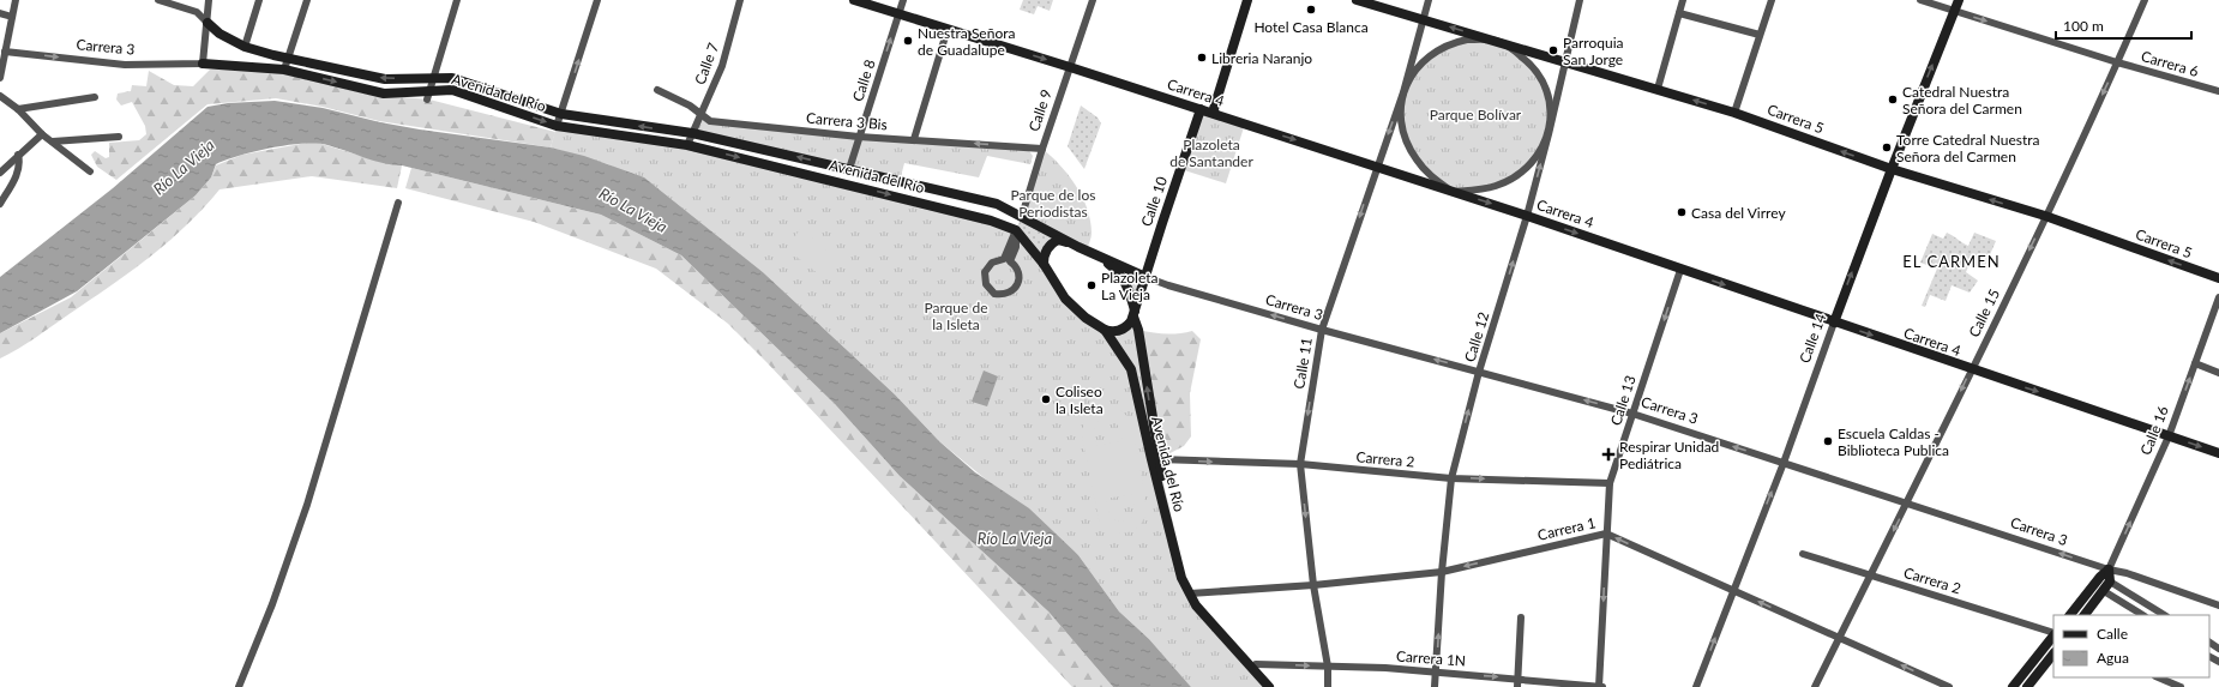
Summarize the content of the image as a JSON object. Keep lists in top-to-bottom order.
{
  "streets": {
    "main road": [
      "Carrera 3",
      "Avenida del Río",
      "Carrera 4",
      "Calle 9",
      "Carrera 5",
      "Calle 10",
      "Calle 14",
      "Calle 16"
    ],
    "street": [
      "Calle 7",
      "Carrera 6",
      "Calle 8",
      "Carrera 3 Bis",
      "Calle 15",
      "Calle 12",
      "Calle 11",
      "Calle 13",
      "Carrera 2",
      "Carrera 1",
      "Carrera 1N"
    ]
  },
  "crossings": [
    ["Carrera 3", "Avenida del Río"],
    ["Carrera 3", "Calle 10"],
    ["Carrera 3", "Calle 15"],
    ["Carrera 3", "Calle 12"],
    ["Carrera 3", "Calle 14"],
    ["Carrera 3", "Calle 11"],
    ["Carrera 3", "Calle 13"],
    ["Carrera 3", "Calle 16"],
    ["Calle 7", "Avenida del Río"],
    ["Calle 7", "Carrera 3 Bis"],
    ["Carrera 6", "Calle 15"],
    ["Carrera 6", "Calle 14"],
    ["Calle 8", "Avenida del Río"],
    ["Calle 8", "Carrera 4"],
    ["Calle 8", "Carrera 3 Bis"],
    ["Avenida del Río", "Calle 9"],
    ["Avenida del Río", "Calle 10"],
    ["Avenida del Río", "Carrera 2"],
    ["Avenida del Río", "Carrera 1"],
    ["Avenida del Río", "Carrera 1N"],
    ["Carrera 4", "Calle 9"],
    ["Carrera 4", "Carrera 5"],
    ["Carrera 4", "Calle 10"],
    ["Carrera 4", "Calle 15"],
    ["Carrera 4", "Calle 12"],
    ["Carrera 4", "Calle 14"],
    ["Carrera 4", "Calle 11"],
    ["Carrera 4", "Calle 13"],
    ["Carrera 4", "Calle 16"],
    ["Calle 9", "Carrera 3 Bis"],
    ["Carrera 5", "Calle 15"],
    ["Carrera 5", "Calle 12"],
    ["Carrera 5", "Calle 14"],
    ["Carrera 5", "Calle 11"],
    ["Calle 15", "Carrera 2"],
    ["Calle 15", "Carrera 1"],
    ["Calle 12", "Calle 11"],
    ["Calle 12", "Carrera 2"],
    ["Calle 12", "Carrera 1"],
    ["Calle 12", "Carrera 1N"],
    ["Calle 14", "Carrera 1"],
    ["Calle 11", "Carrera 2"],
    ["Calle 11", "Carrera 1"],
    ["Calle 11", "Carrera 1N"],
    ["Calle 13", "Carrera 2"],
    ["Calle 13", "Carrera 1"],
    ["Calle 13", "Carrera 1N"]
  ],
  "one_way": [
    "Carrera 6",
    "Carrera 4",
    "Carrera 5",
    "Calle 15",
    "Calle 12",
    "Calle 14",
    "Calle 11",
    "Calle 13",
    "Calle 16",
    "Carrera 2",
    "Carrera 1",
    "Carrera 1N"
  ],
  "districts": ["EL CARMEN"],
  "water": ["Río La Vieja"],
  "parks": [
    "Parque Bolívar",
    "Plazoleta de Santander",
    "Parque de los Periodistas",
    "Parque de la Isleta"
  ],
  "places": {
    "other": [
      "Hotel Casa Blanca",
      "Nuestra Señora de Guadalupe",
      "Parroquia San Jorge",
      "Libreria Naranjo",
      "Catedral Nuestra Señora del Carmen",
      "Torre Catedral Nuestra Señora del Carmen",
      "Casa del Virrey",
      "Plazoleta La Vieja",
      "Coliseo la Isleta",
      "Escuela Caldas - Biblioteca Publica"
    ],
    "health": ["Respirar Unidad Pediátrica"]
  },
  "legend": ["Calle", "Agua"],
  "scale_bar": "100 m"
}
